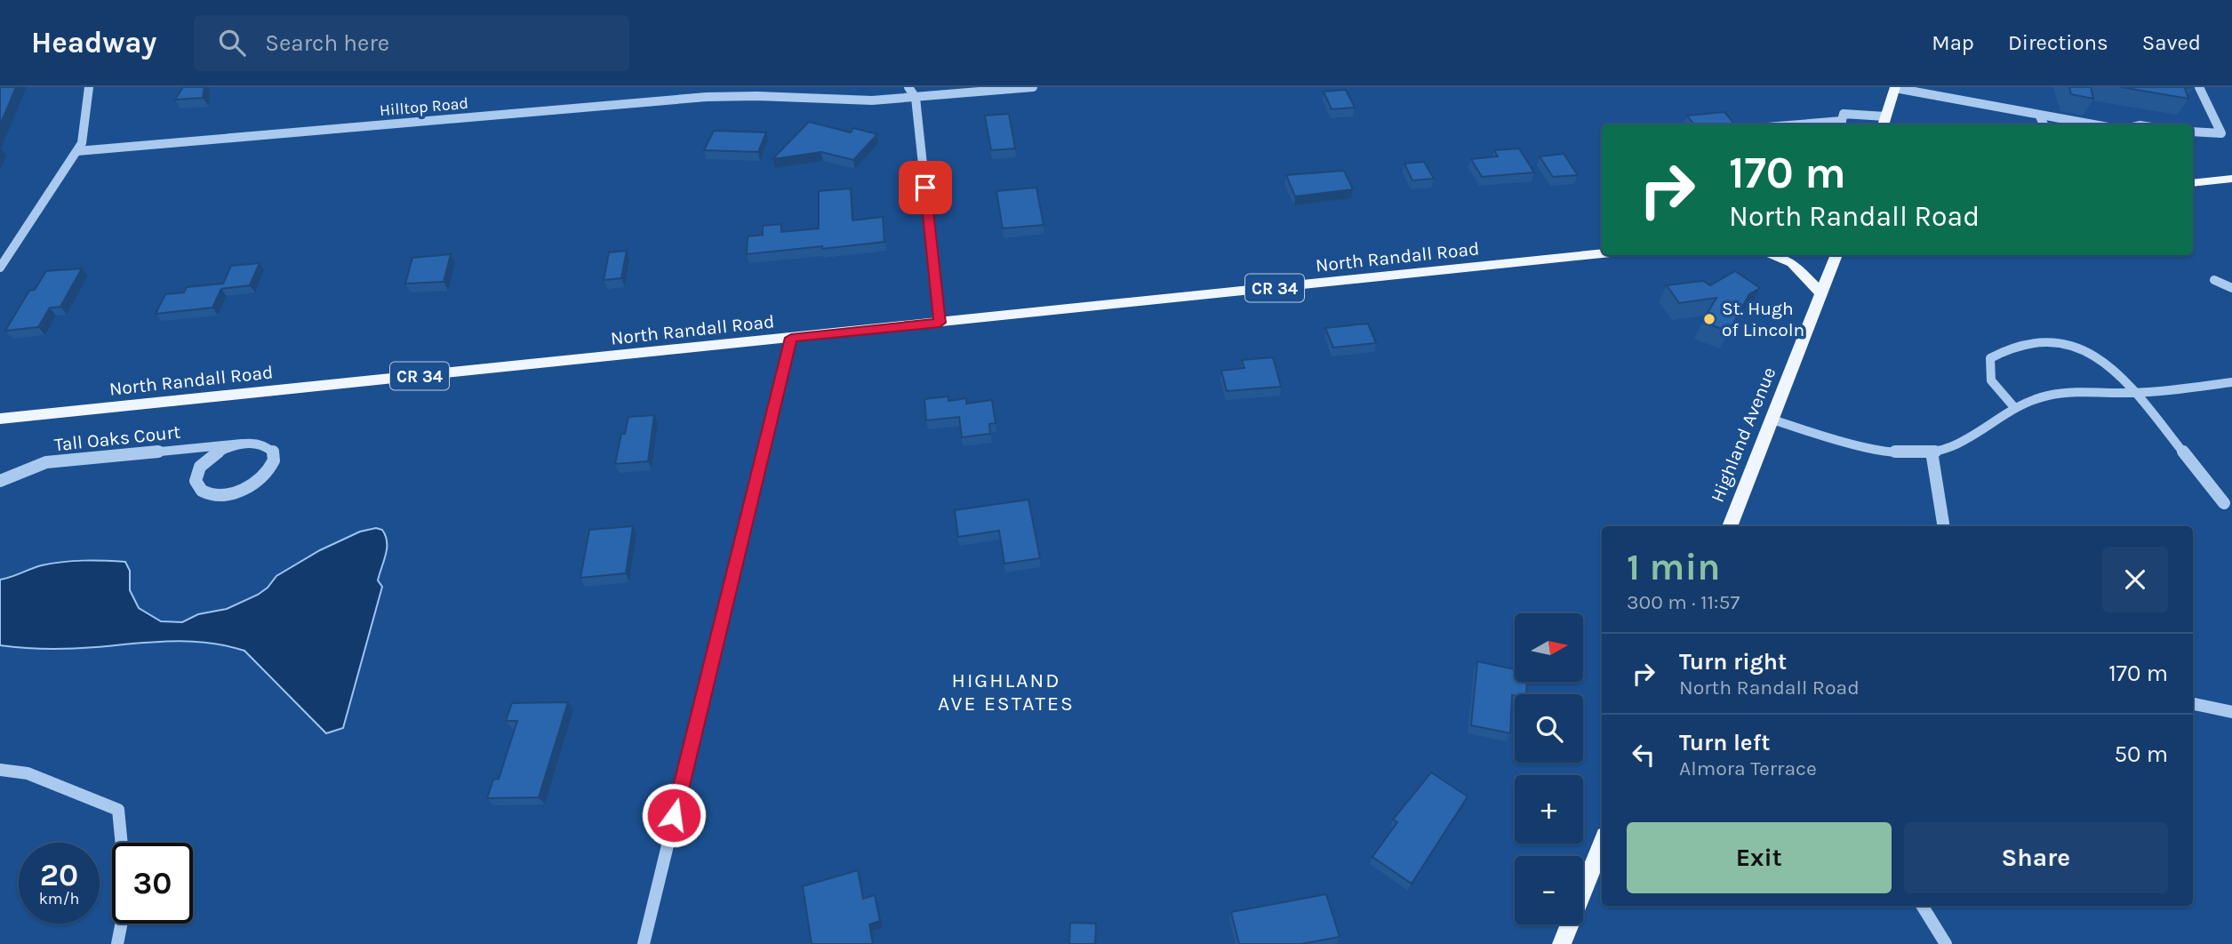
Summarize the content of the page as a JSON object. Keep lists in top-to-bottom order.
{
  "streets": {
    "main road": ["North Randall Road", "CR 34", "Highland Avenue"],
    "street": ["Hilltop Road", "Tall Oaks Court"]
  },
  "districts": ["HIGHLAND AVE ESTATES"],
  "places": ["St. Hugh of Lincoln"],
  "north": "right",
  "page": {
    "header": "Headway",
    "search": "Search here",
    "nav": ["Map", "Directions", "Saved"],
    "turn": ["170 m", "North Randall Road"],
    "heading": ["1 min", "300 m · 11:57"],
    "map_buttons": ["+", "−"],
    "list": [
      {
        "name": "Turn right",
        "note": "North Randall Road",
        "value": "170 m"
      },
      {
        "name": "Turn left",
        "note": "Almora Terrace",
        "value": "50 m"
      }
    ],
    "buttons": ["Exit", "Share"],
    "speed": "20 km/h",
    "limit": "30"
  }
}
